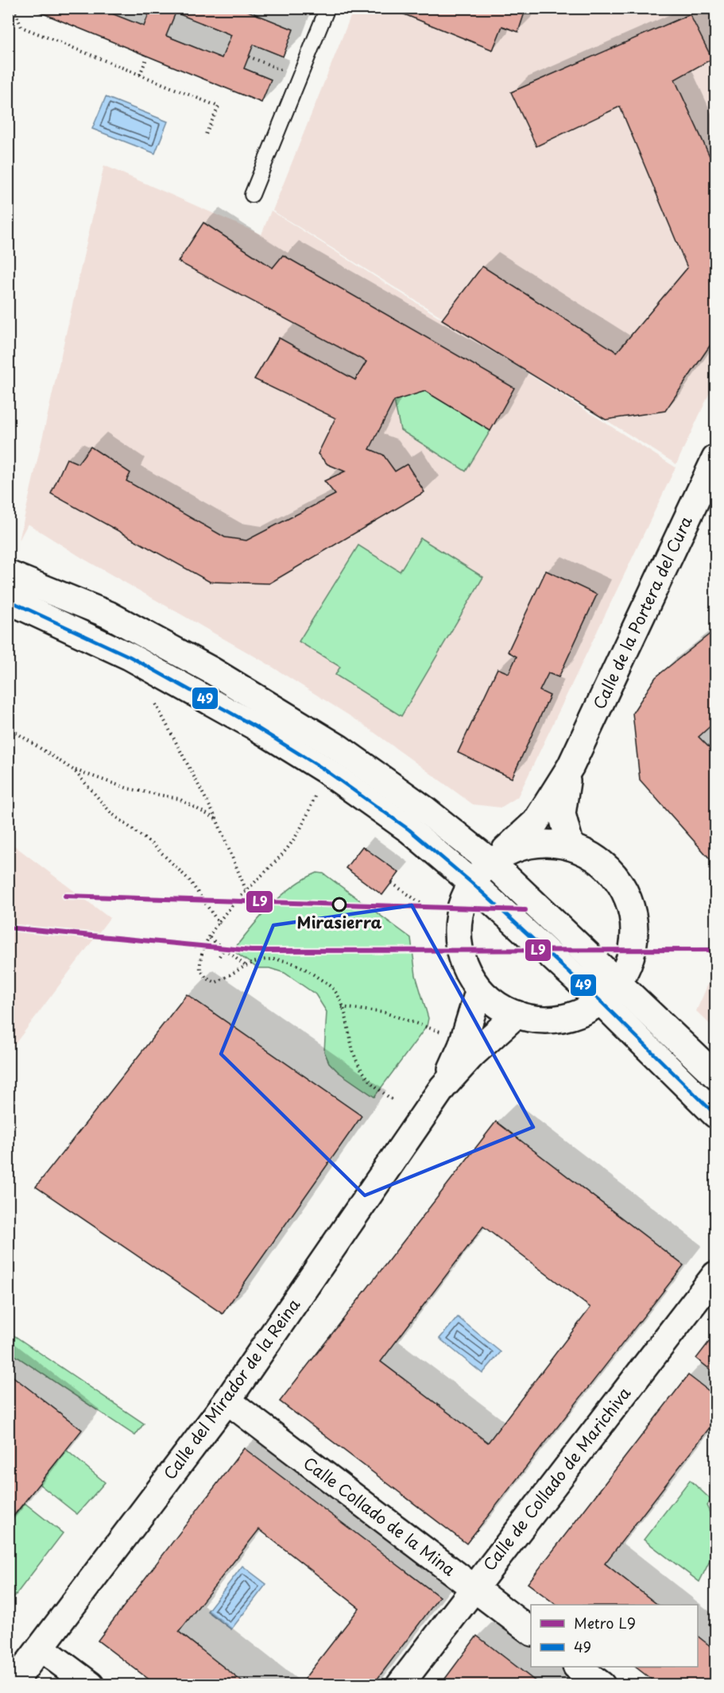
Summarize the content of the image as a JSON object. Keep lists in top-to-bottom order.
{
  "streets": {
    "street": [
      "Calle de la Portera del Cura",
      "Calle del Mirador de la Reina",
      "Calle de Collado de Marichiva",
      "Calle Collado de la Mina"
    ]
  },
  "crossings": [
    ["Calle del Mirador de la Reina", "Calle Collado de la Mina"],
    ["Calle de Collado de Marichiva", "Calle Collado de la Mina"]
  ],
  "places": ["Mirasierra"],
  "lines": ["transit line 49", "metro line L9"],
  "legend": ["Metro L9", "49"]
}
